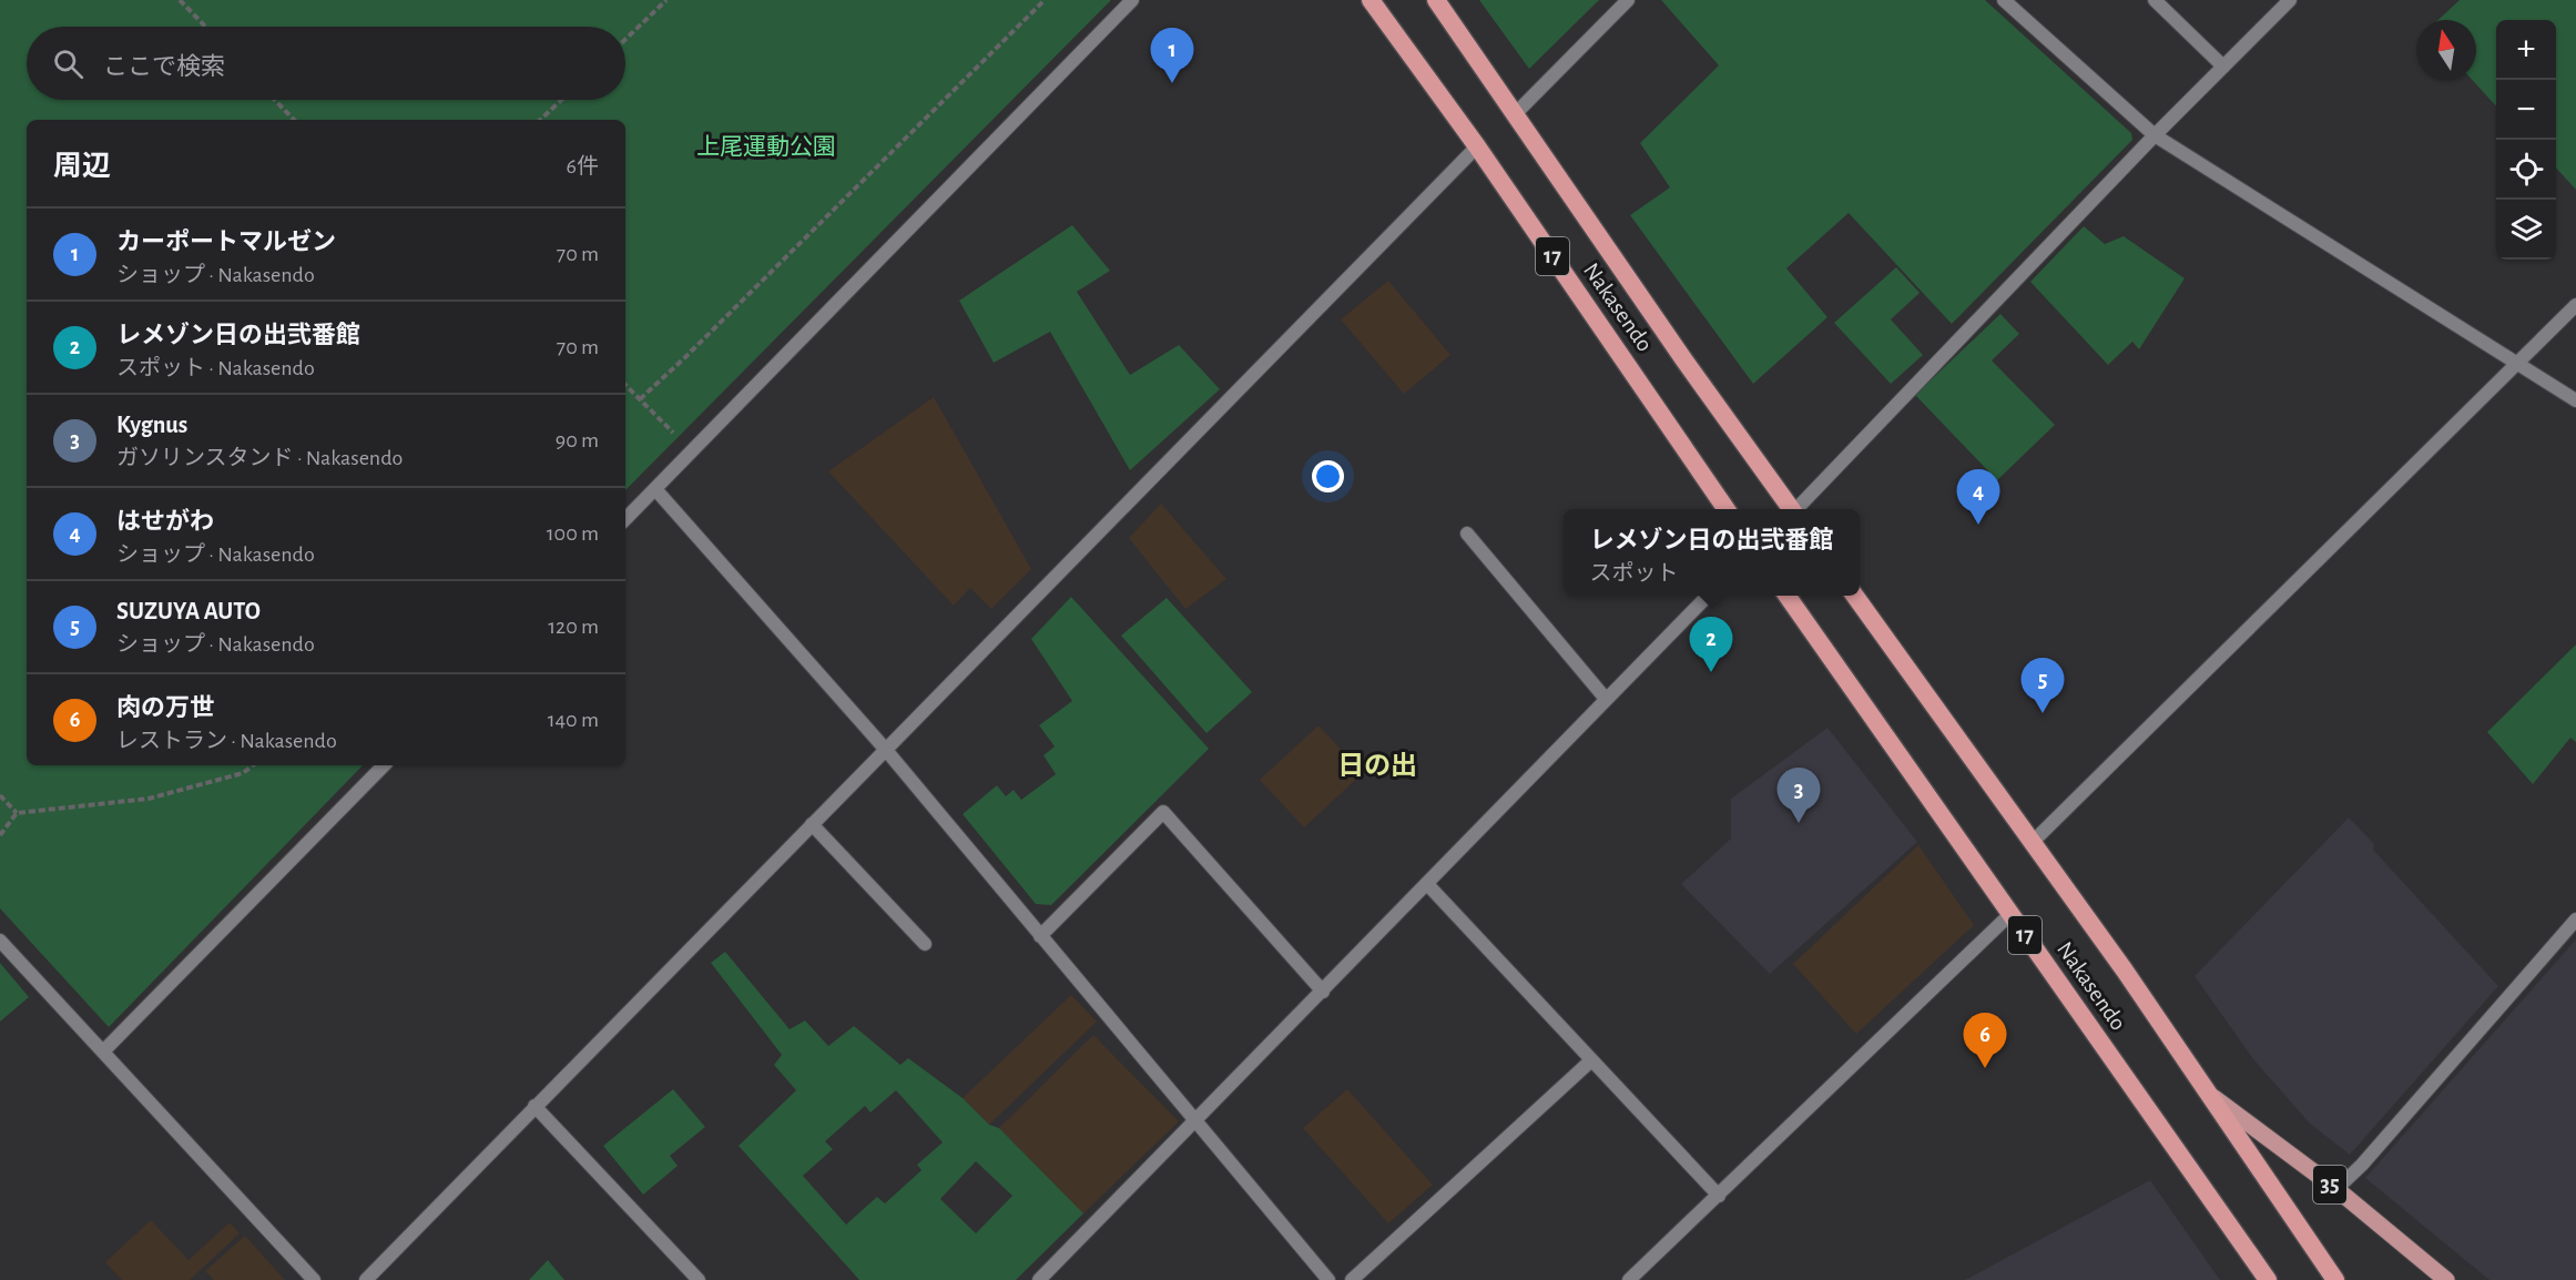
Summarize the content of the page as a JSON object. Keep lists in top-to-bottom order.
{
  "streets": {
    "highway": ["17", "Nakasendo"],
    "main road": ["35"]
  },
  "crossings": [
    ["Nakasendo", "35"]
  ],
  "districts": ["日の出"],
  "parks": ["上尾運動公園"],
  "north": "top",
  "page": {
    "map_buttons": ["+", "−"],
    "search": "ここで検索",
    "pins": [
      "1",
      "4",
      "2",
      "5",
      "3",
      "6"
    ],
    "heading": ["周辺", "6件"],
    "list": [
      {
        "mark": "1",
        "name": "カーポートマルゼン",
        "note": "ショップ · Nakasendo",
        "value": "70 m"
      },
      {
        "mark": "2",
        "name": "レメゾン日の出弐番館",
        "note": "スポット · Nakasendo",
        "value": "70 m"
      },
      {
        "mark": "3",
        "name": "Kygnus",
        "note": "ガソリンスタンド · Nakasendo",
        "value": "90 m"
      },
      {
        "mark": "4",
        "name": "はせがわ",
        "note": "ショップ · Nakasendo",
        "value": "100 m"
      },
      {
        "mark": "5",
        "name": "SUZUYA AUTO",
        "note": "ショップ · Nakasendo",
        "value": "120 m"
      },
      {
        "mark": "6",
        "name": "肉の万世",
        "note": "レストラン · Nakasendo",
        "value": "140 m"
      }
    ],
    "popup": ["レメゾン日の出弐番館", "スポット"]
  }
}
